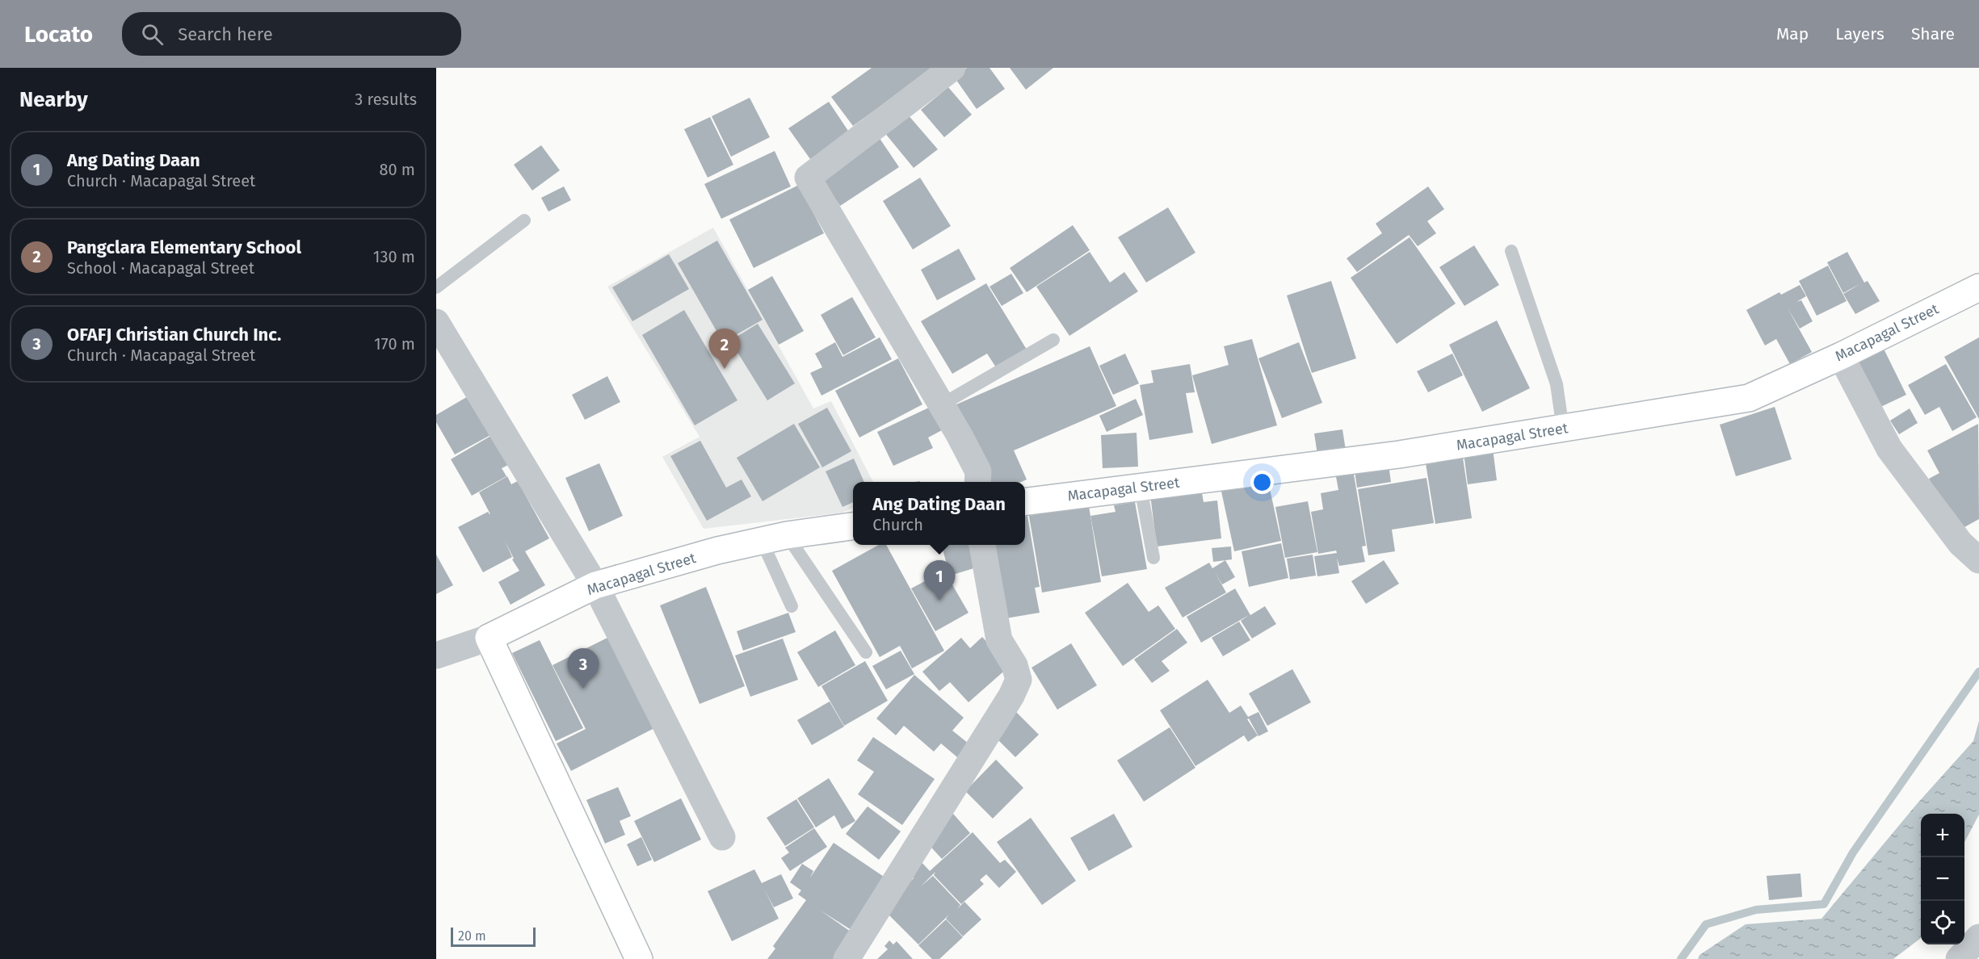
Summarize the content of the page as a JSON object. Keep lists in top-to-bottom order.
{
  "streets": {
    "street": ["Macapagal Street"]
  },
  "scale_bar": "20 m",
  "page": {
    "header": "Locato",
    "search": "Search here",
    "nav": ["Map", "Layers", "Share"],
    "heading": ["Nearby", "3 results"],
    "list": [
      {
        "mark": "1",
        "name": "Ang Dating Daan",
        "note": "Church · Macapagal Street",
        "value": "80 m"
      },
      {
        "mark": "2",
        "name": "Pangclara Elementary School",
        "note": "School · Macapagal Street",
        "value": "130 m"
      },
      {
        "mark": "3",
        "name": "OFAFJ Christian Church Inc.",
        "note": "Church · Macapagal Street",
        "value": "170 m"
      }
    ],
    "pins": ["2", "1", "3"],
    "popup": ["Ang Dating Daan", "Church"],
    "map_buttons": ["+", "−"],
    "scale": "20 m"
  }
}
